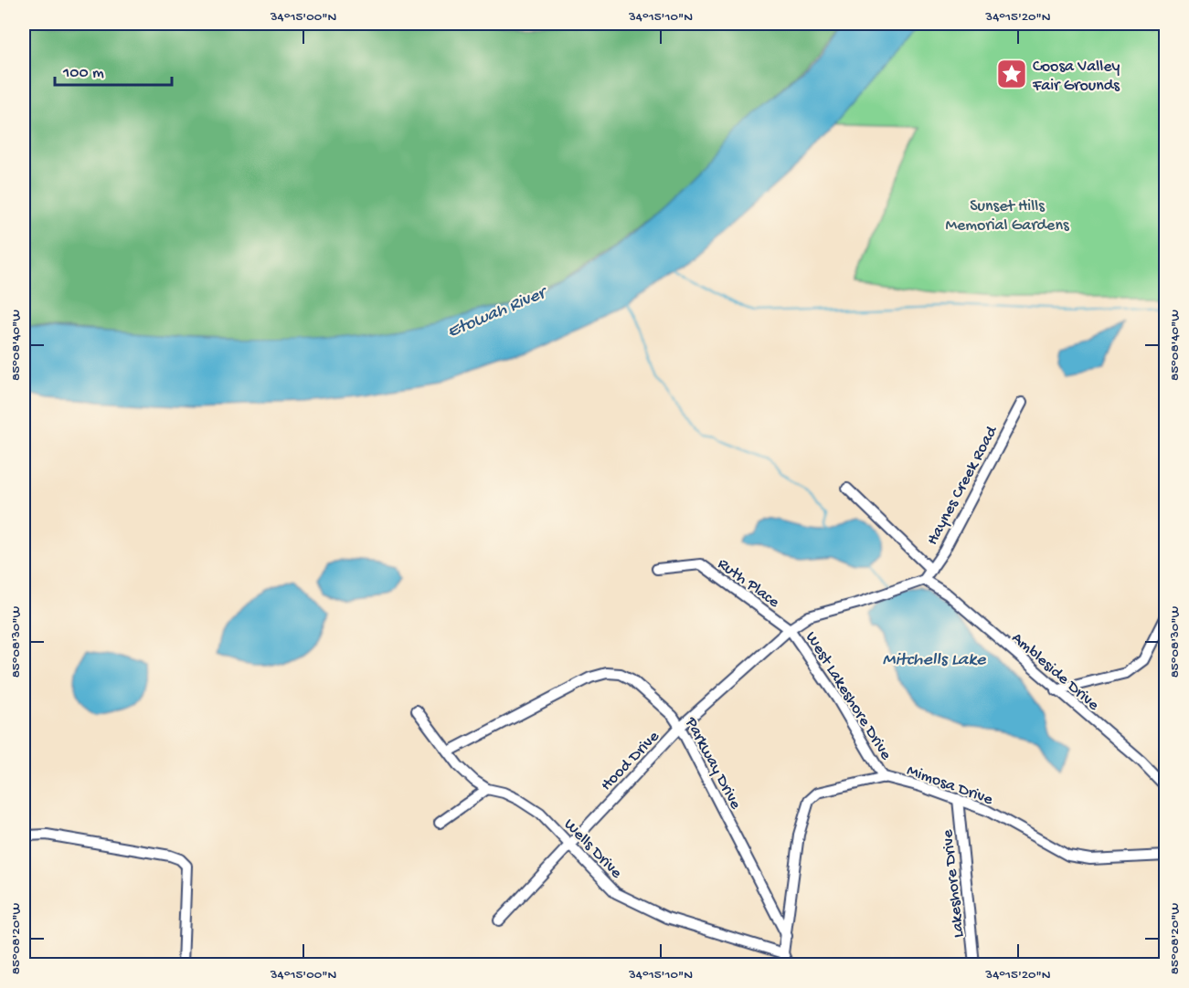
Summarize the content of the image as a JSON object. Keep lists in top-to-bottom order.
{
  "streets": {
    "street": [
      "Haynes Creek Road",
      "Ruth Place",
      "Ambleside Drive",
      "West Lakeshore Drive",
      "Hood Drive",
      "Parkway Drive",
      "Mimosa Drive",
      "Wells Drive",
      "Lakeshore Drive"
    ]
  },
  "crossings": [
    ["Haynes Creek Road", "Ambleside Drive"],
    ["Ruth Place", "West Lakeshore Drive"],
    ["Ruth Place", "Hood Drive"],
    ["West Lakeshore Drive", "Hood Drive"],
    ["West Lakeshore Drive", "Mimosa Drive"],
    ["Hood Drive", "Parkway Drive"],
    ["Hood Drive", "Wells Drive"],
    ["Parkway Drive", "Mimosa Drive"],
    ["Parkway Drive", "Wells Drive"],
    ["Mimosa Drive", "Wells Drive"],
    ["Mimosa Drive", "Lakeshore Drive"]
  ],
  "water": ["Etowah River", "Mitchells Lake"],
  "parks": ["Sunset Hills Memorial Gardens"],
  "places": {
    "place": ["Coosa Valley Fair Grounds"]
  },
  "scale_bar": "100 m",
  "coordinates": [
    "34°15'00\"N",
    "34°15'10\"N",
    "34°15'20\"N",
    "85°08'40\"W",
    "85°08'30\"W",
    "85°08'20\"W"
  ]
}
